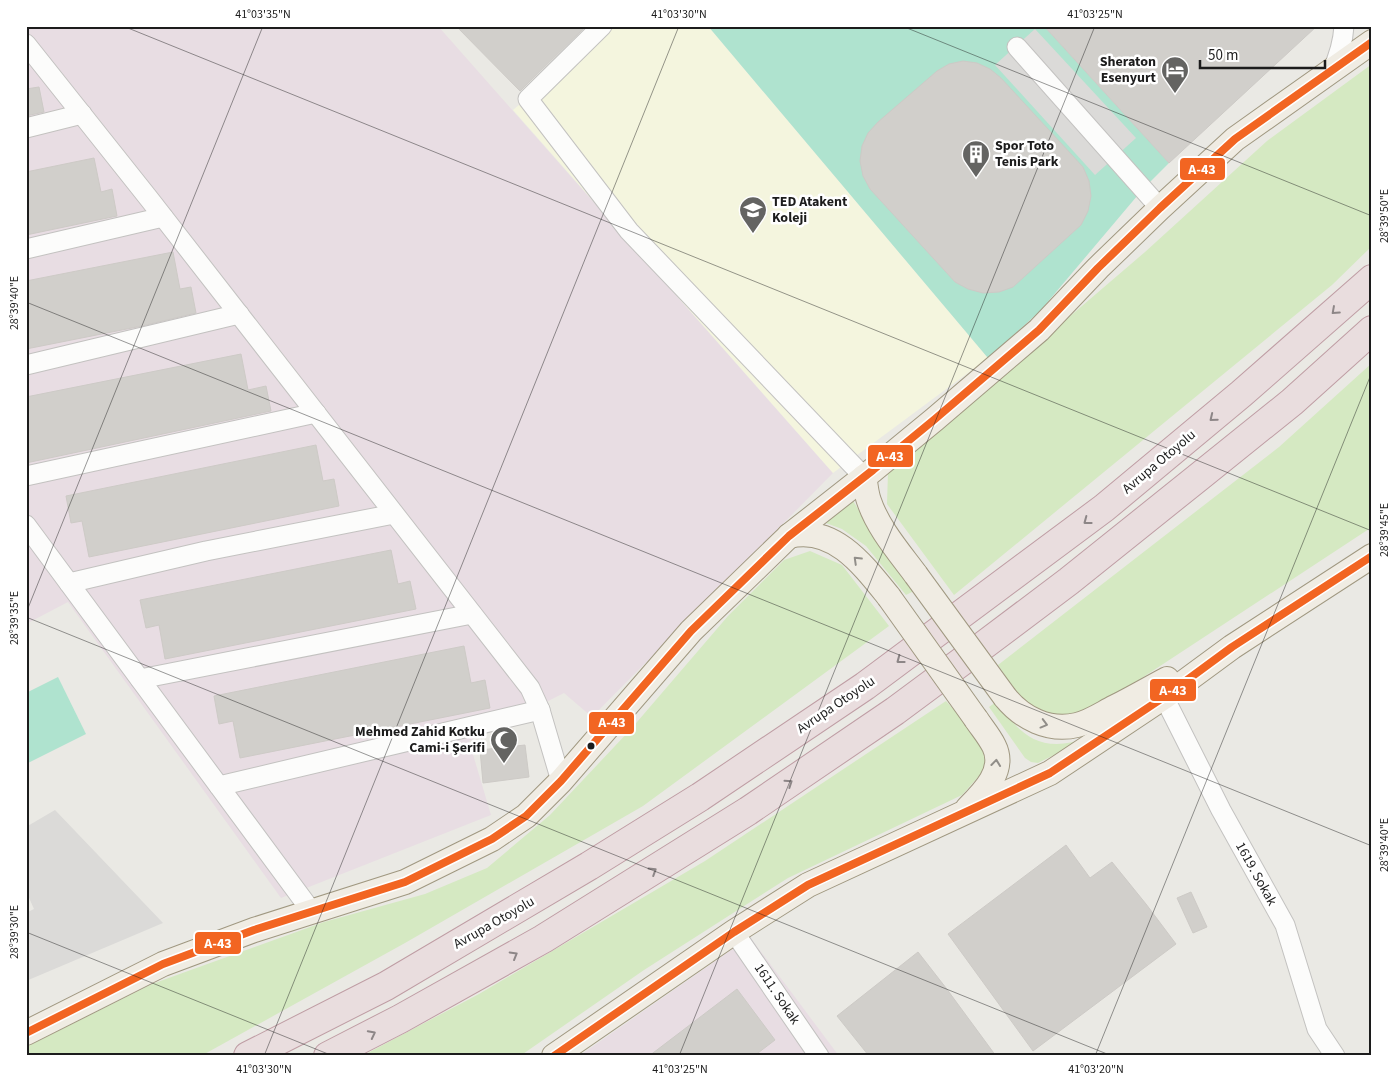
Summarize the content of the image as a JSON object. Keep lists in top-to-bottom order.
{
  "streets": {
    "highway": ["Avrupa Otoyolu"],
    "street": ["1619. Sokak", "1611. Sokak"]
  },
  "places": {
    "hotel": ["Sheraton Esenyurt"],
    "building": ["Spor Toto Tenis Park"],
    "school or university": ["TED Atakent Koleji"],
    "mosque": ["Mehmed Zahid Kotku Cami-i Şerifi"]
  },
  "lines": ["transit line A-43"],
  "scale_bar": "50 m",
  "coordinates": [
    "41°03'35\"N",
    "41°03'30\"N",
    "41°03'25\"N",
    "28°39'50\"E",
    "28°39'40\"E",
    "28°39'45\"E",
    "28°39'35\"E",
    "28°39'30\"E",
    "41°03'20\"N"
  ]
}
